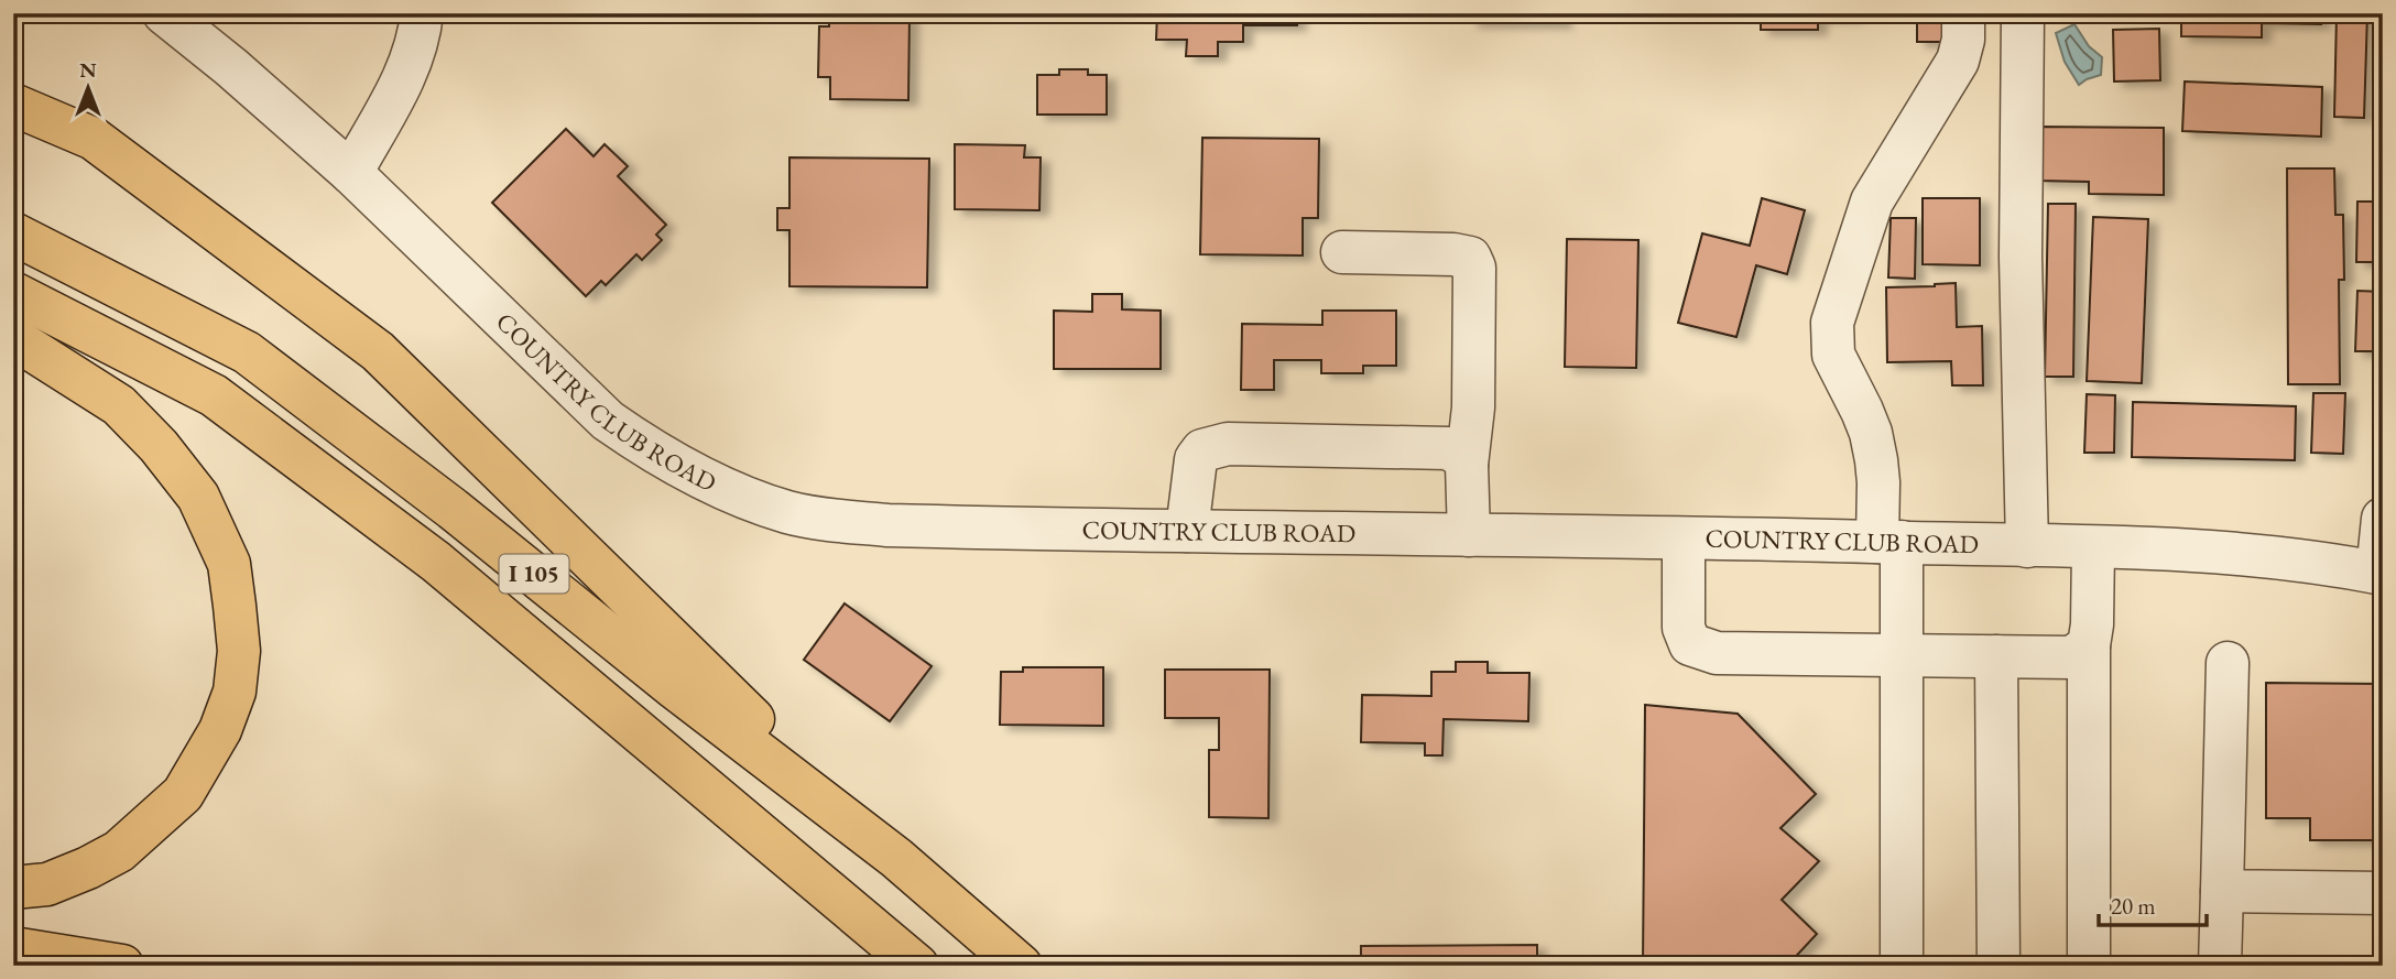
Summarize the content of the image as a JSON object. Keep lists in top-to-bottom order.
{
  "streets": {
    "highway": ["I 105"],
    "street": ["COUNTRY CLUB ROAD"]
  },
  "scale_bar": "20 m",
  "north": "top"
}
